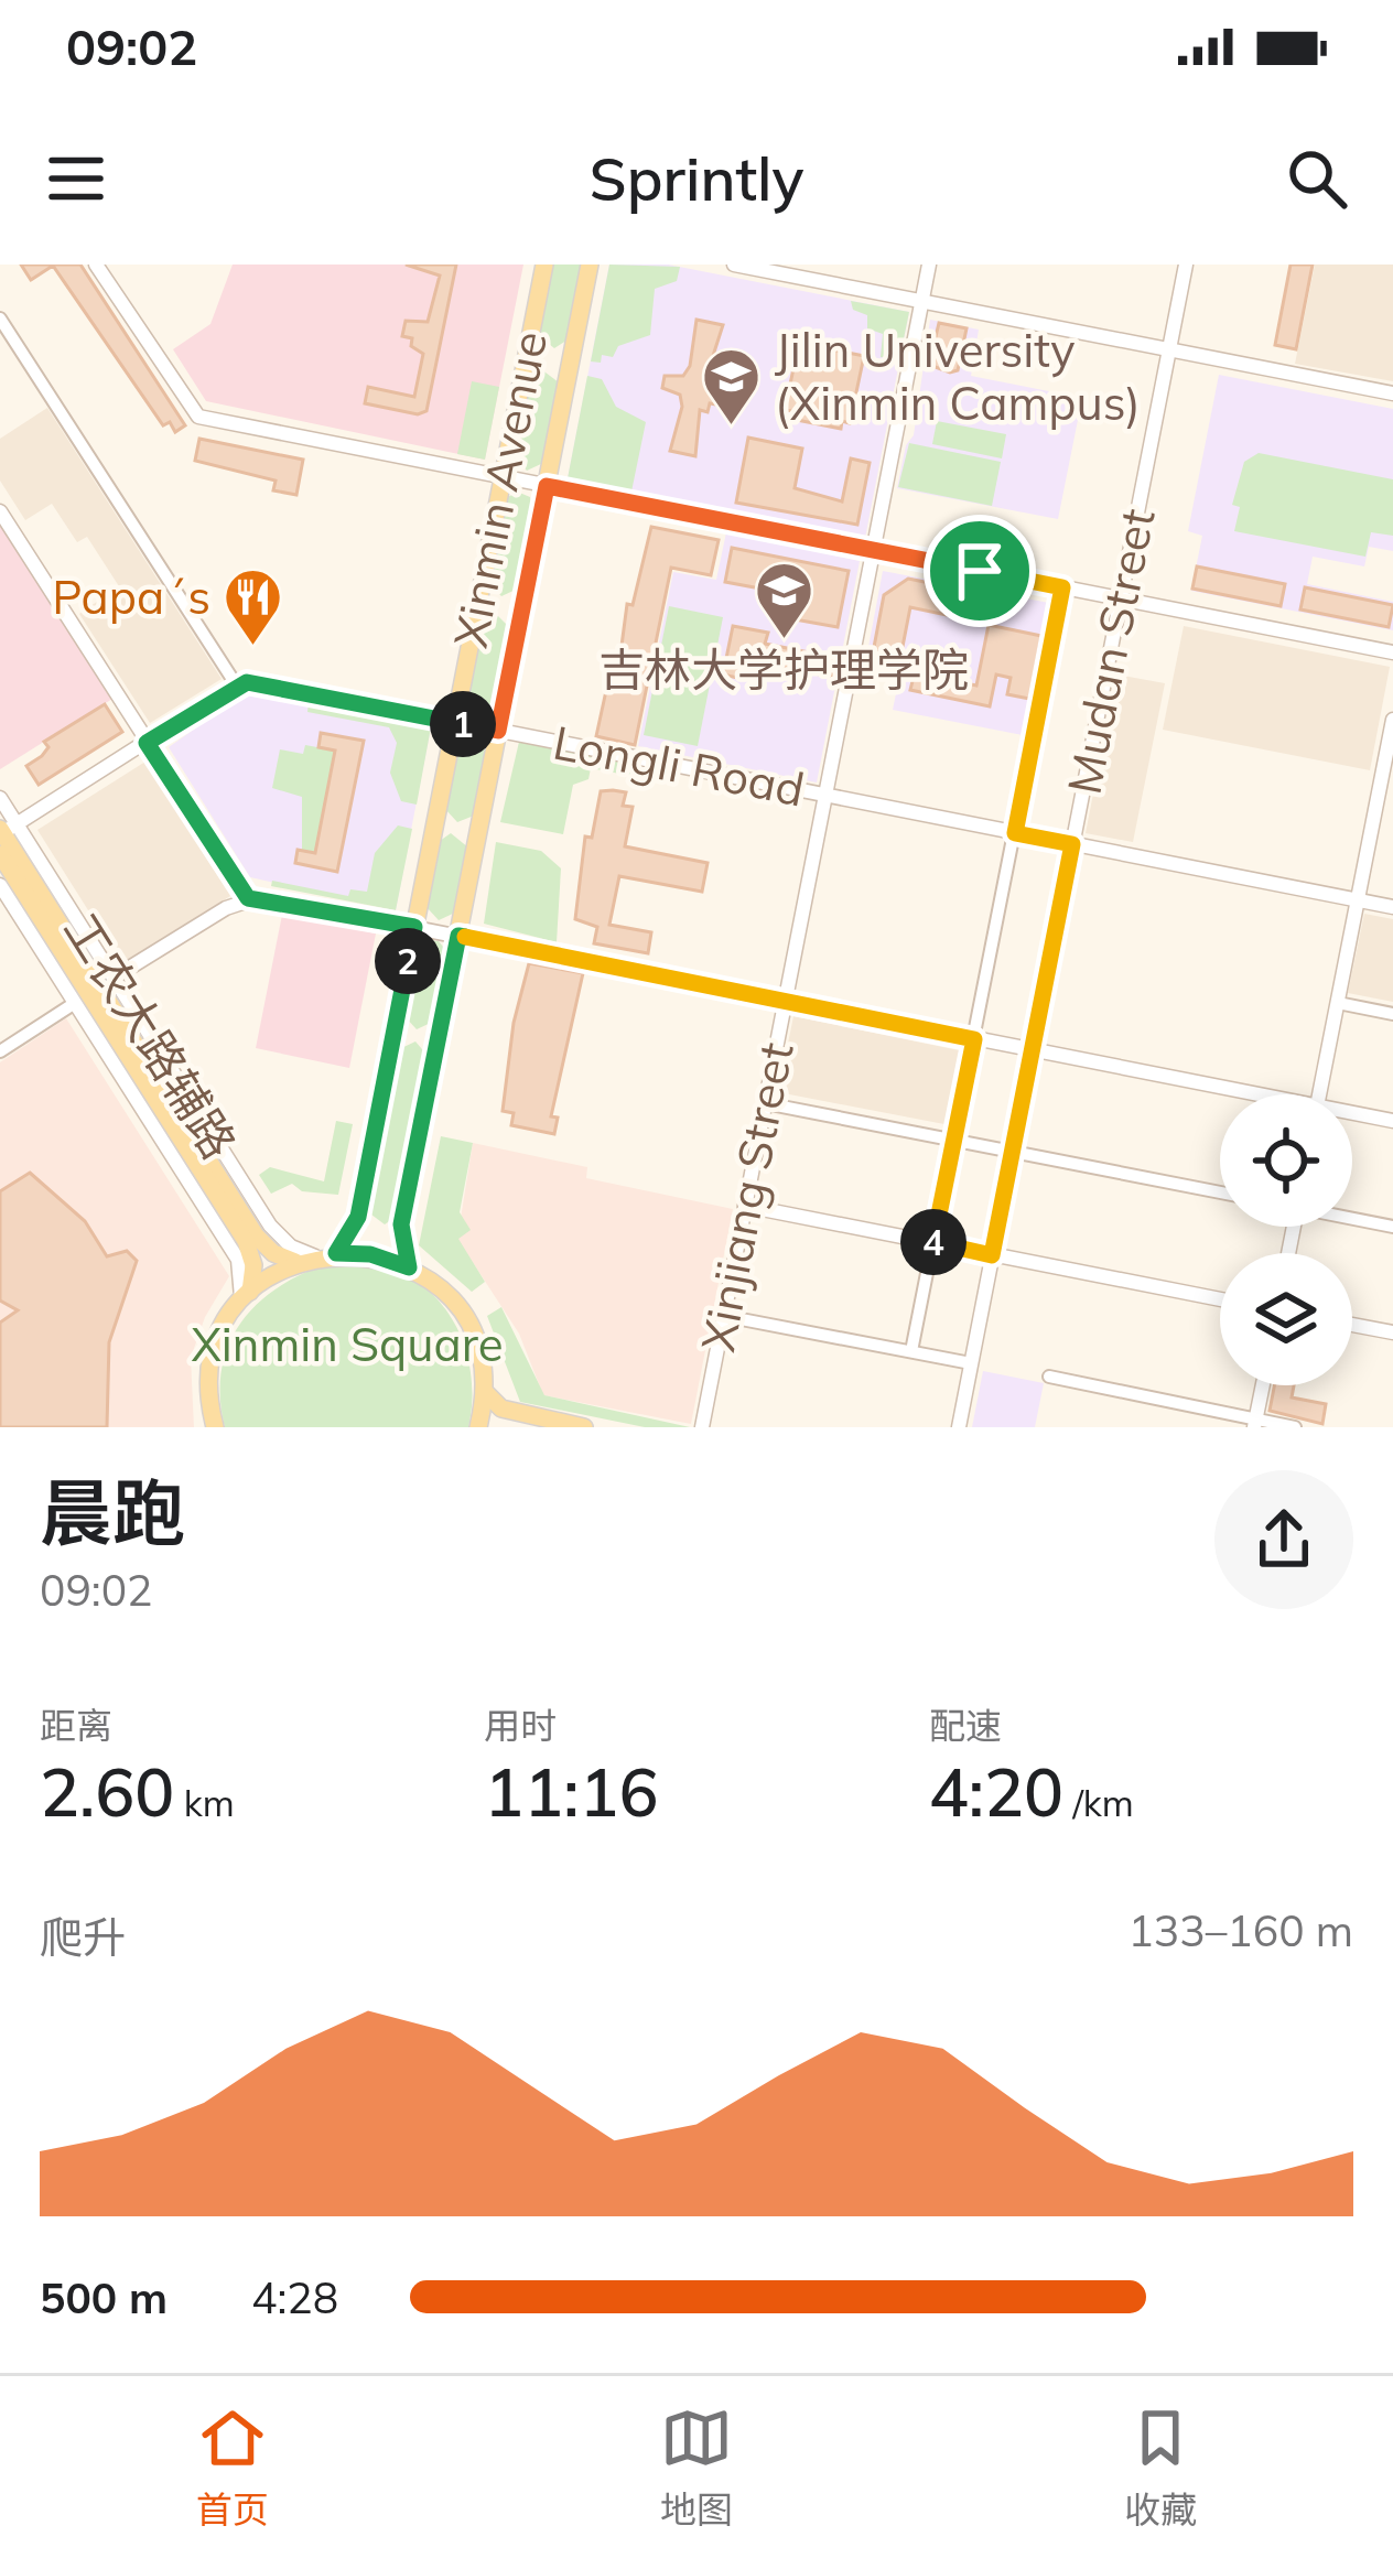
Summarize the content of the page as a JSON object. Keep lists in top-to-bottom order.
{
  "streets": {
    "main road": ["Xinmin Avenue"],
    "street": [
      "Mudan Street",
      "Longli Road",
      "工农大路辅路",
      "Xinjiang Street"
    ]
  },
  "crossings": [
    ["Xinmin Avenue", "Longli Road"],
    ["Mudan Street", "Longli Road"],
    ["Longli Road", "Xinjiang Street"]
  ],
  "parks": ["Xinmin Square"],
  "places": {
    "school or university": ["Jilin University (Xinmin Campus)", "吉林大学护理学院"],
    "restaurant": ["Papa´s"]
  },
  "page": {
    "status": "09:02",
    "header": "Sprintly",
    "pins": ["1", "2", "4"],
    "heading": ["晨跑", "09:02"],
    "stats": [
      ["距离", "2.60 km"],
      ["用时", "11:16"],
      ["配速", "4:20 /km"]
    ],
    "chart": ["爬升", "133–160 m"],
    "list": [
      {
        "name": "500 m",
        "note": "4:28"
      }
    ],
    "tabs": ["首页", "地图", "收藏"]
  }
}
